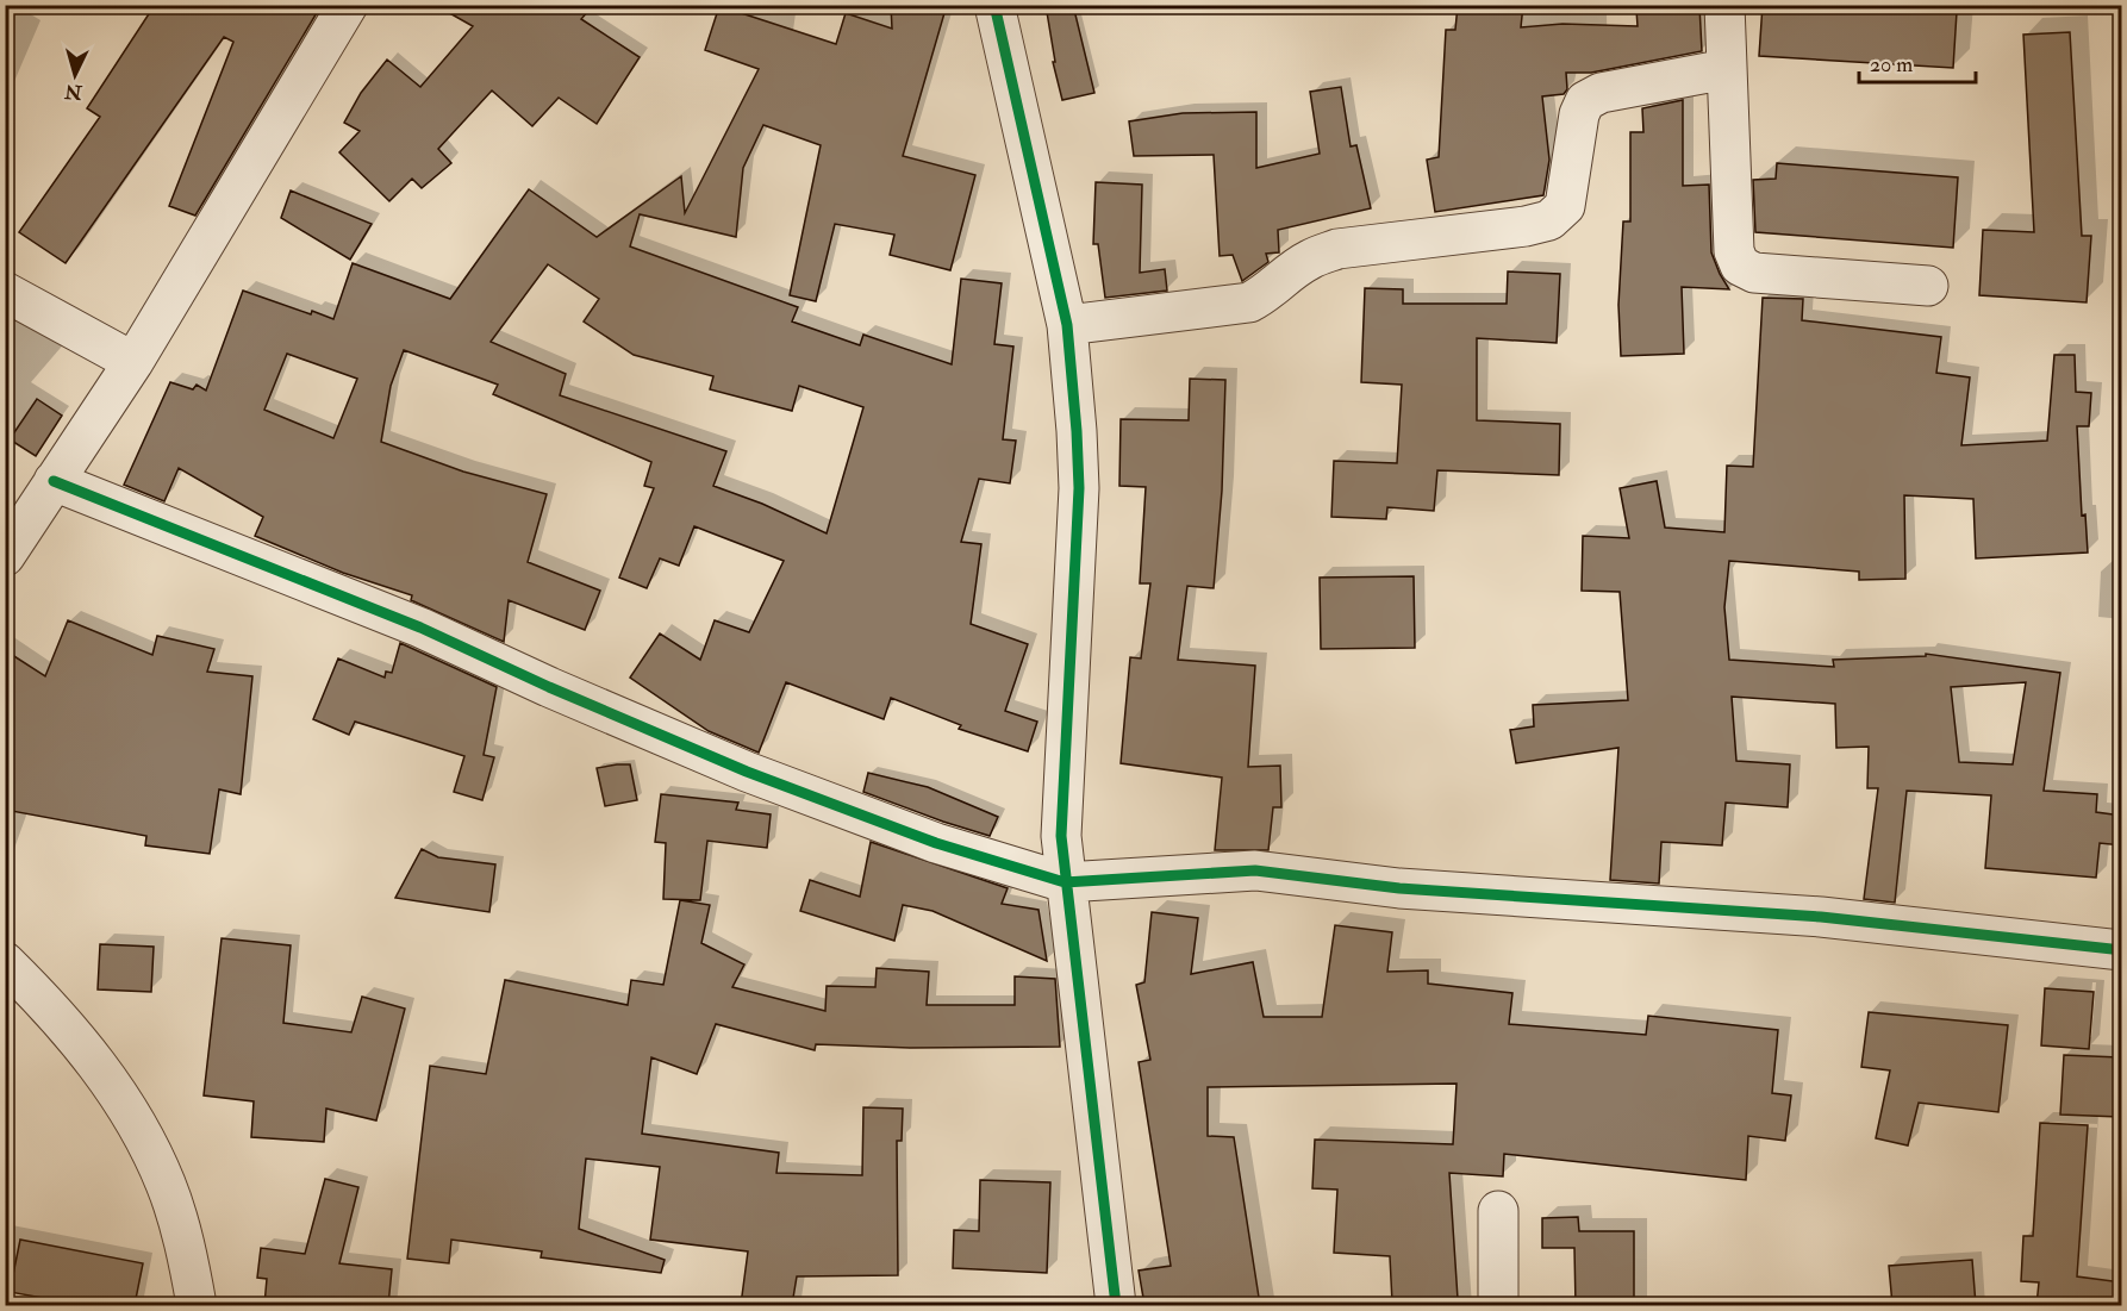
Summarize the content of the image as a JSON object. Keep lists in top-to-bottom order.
{
  "scale_bar": "20 m",
  "north": "bottom"
}
